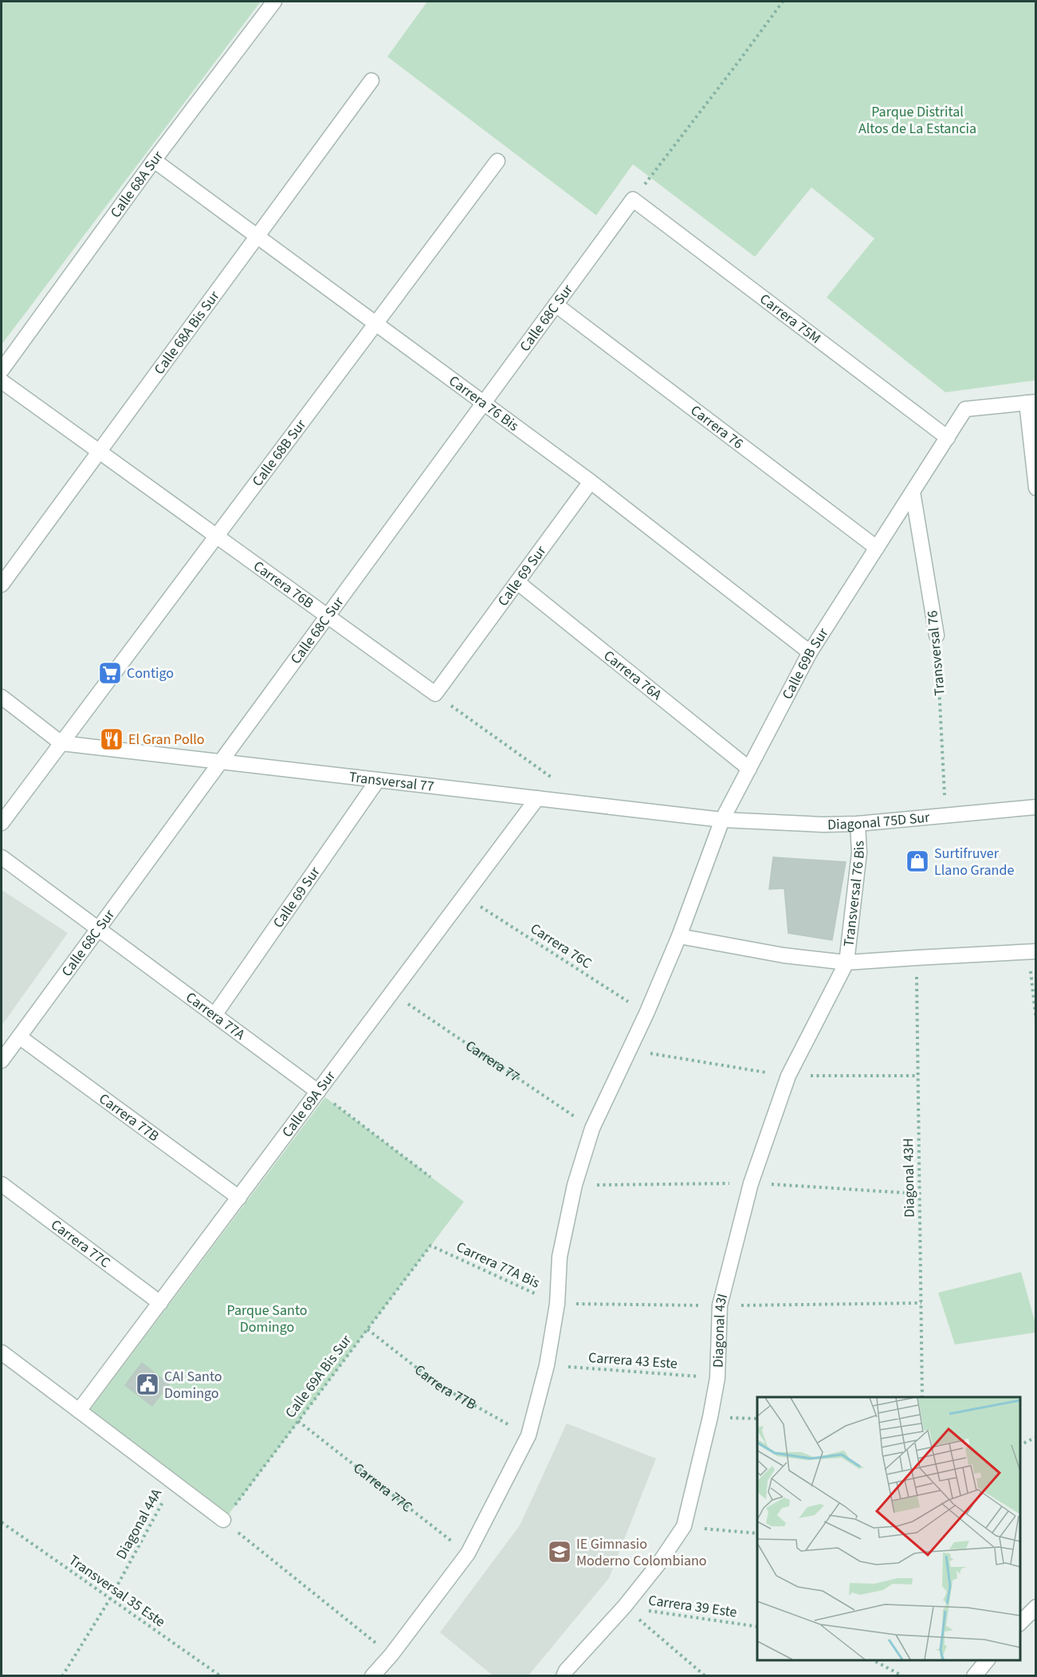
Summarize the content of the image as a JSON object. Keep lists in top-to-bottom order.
{
  "streets": {
    "street": [
      "Calle 68A Sur",
      "Calle 68C Sur",
      "Carrera 75M",
      "Calle 68A Bis Sur",
      "Carrera 76 Bis",
      "Carrera 76",
      "Calle 68B Sur",
      "Calle 69 Sur",
      "Carrera 76B",
      "Transversal 76",
      "Calle 69B Sur",
      "Carrera 76A",
      "Transversal 77",
      "Diagonal 75D Sur",
      "Transversal 76 Bis",
      "Carrera 77A",
      "Calle 69A Sur",
      "Carrera 77B",
      "Carrera 77C",
      "Diagonal 43I"
    ],
    "path": [
      "Carrera 76C",
      "Carrera 77",
      "Diagonal 43H",
      "Carrera 77A Bis",
      "Carrera 43 Este",
      "Calle 69A Bis Sur",
      "Diagonal 44A",
      "Transversal 35 Este",
      "Carrera 39 Este"
    ]
  },
  "crossings": [
    ["Calle 68A Sur", "Carrera 76 Bis"],
    ["Calle 68C Sur", "Carrera 75M"],
    ["Calle 68C Sur", "Carrera 76 Bis"],
    ["Calle 68C Sur", "Carrera 76"],
    ["Calle 68C Sur", "Carrera 76B"],
    ["Calle 68C Sur", "Transversal 77"],
    ["Calle 68C Sur", "Carrera 77A"],
    ["Calle 68C Sur", "Carrera 77B"],
    ["Carrera 75M", "Calle 69B Sur"],
    ["Calle 68A Bis Sur", "Carrera 76 Bis"],
    ["Calle 68A Bis Sur", "Carrera 76B"],
    ["Carrera 76 Bis", "Calle 68B Sur"],
    ["Carrera 76 Bis", "Calle 69 Sur"],
    ["Carrera 76 Bis", "Calle 69B Sur"],
    ["Carrera 76", "Calle 69B Sur"],
    ["Calle 68B Sur", "Carrera 76B"],
    ["Calle 68B Sur", "Transversal 77"],
    ["Calle 69 Sur", "Carrera 76B"],
    ["Calle 69 Sur", "Carrera 76A"],
    ["Calle 69 Sur", "Transversal 77"],
    ["Calle 69 Sur", "Carrera 77A"],
    ["Transversal 76", "Calle 69B Sur"],
    ["Transversal 76", "Diagonal 75D Sur"],
    ["Calle 69B Sur", "Carrera 76A"],
    ["Calle 69B Sur", "Transversal 77"],
    ["Calle 69B Sur", "Diagonal 75D Sur"],
    ["Calle 69B Sur", "Carrera 76C"],
    ["Calle 69B Sur", "Carrera 77"],
    ["Calle 69B Sur", "Carrera 77B"],
    ["Calle 69B Sur", "Carrera 77C"],
    ["Calle 69B Sur", "Carrera 77A Bis"],
    ["Calle 69B Sur", "Carrera 43 Este"],
    ["Transversal 77", "Diagonal 75D Sur"],
    ["Transversal 77", "Calle 69A Sur"],
    ["Diagonal 75D Sur", "Transversal 76 Bis"],
    ["Transversal 76 Bis", "Diagonal 43I"],
    ["Carrera 76C", "Calle 69A Sur"],
    ["Carrera 77A", "Calle 69A Sur"],
    ["Carrera 77", "Calle 69A Sur"],
    ["Calle 69A Sur", "Carrera 77B"],
    ["Calle 69A Sur", "Carrera 77C"],
    ["Carrera 77B", "Calle 69A Bis Sur"],
    ["Carrera 77C", "Calle 69A Bis Sur"],
    ["Carrera 77A Bis", "Calle 69A Bis Sur"],
    ["Diagonal 43I", "Carrera 43 Este"],
    ["Diagonal 43I", "Carrera 39 Este"],
    ["Diagonal 44A", "Transversal 35 Este"]
  ],
  "parks": ["Parque Distrital Altos de La Estancia", "Parque Santo Domingo"],
  "places": {
    "supermarket": ["Contigo"],
    "restaurant": ["El Gran Pollo"],
    "shop": ["Surtifruver Llano Grande"],
    "public building": ["CAI Santo Domingo"],
    "school or university": ["IE Gimnasio Moderno Colombiano"]
  }
}
